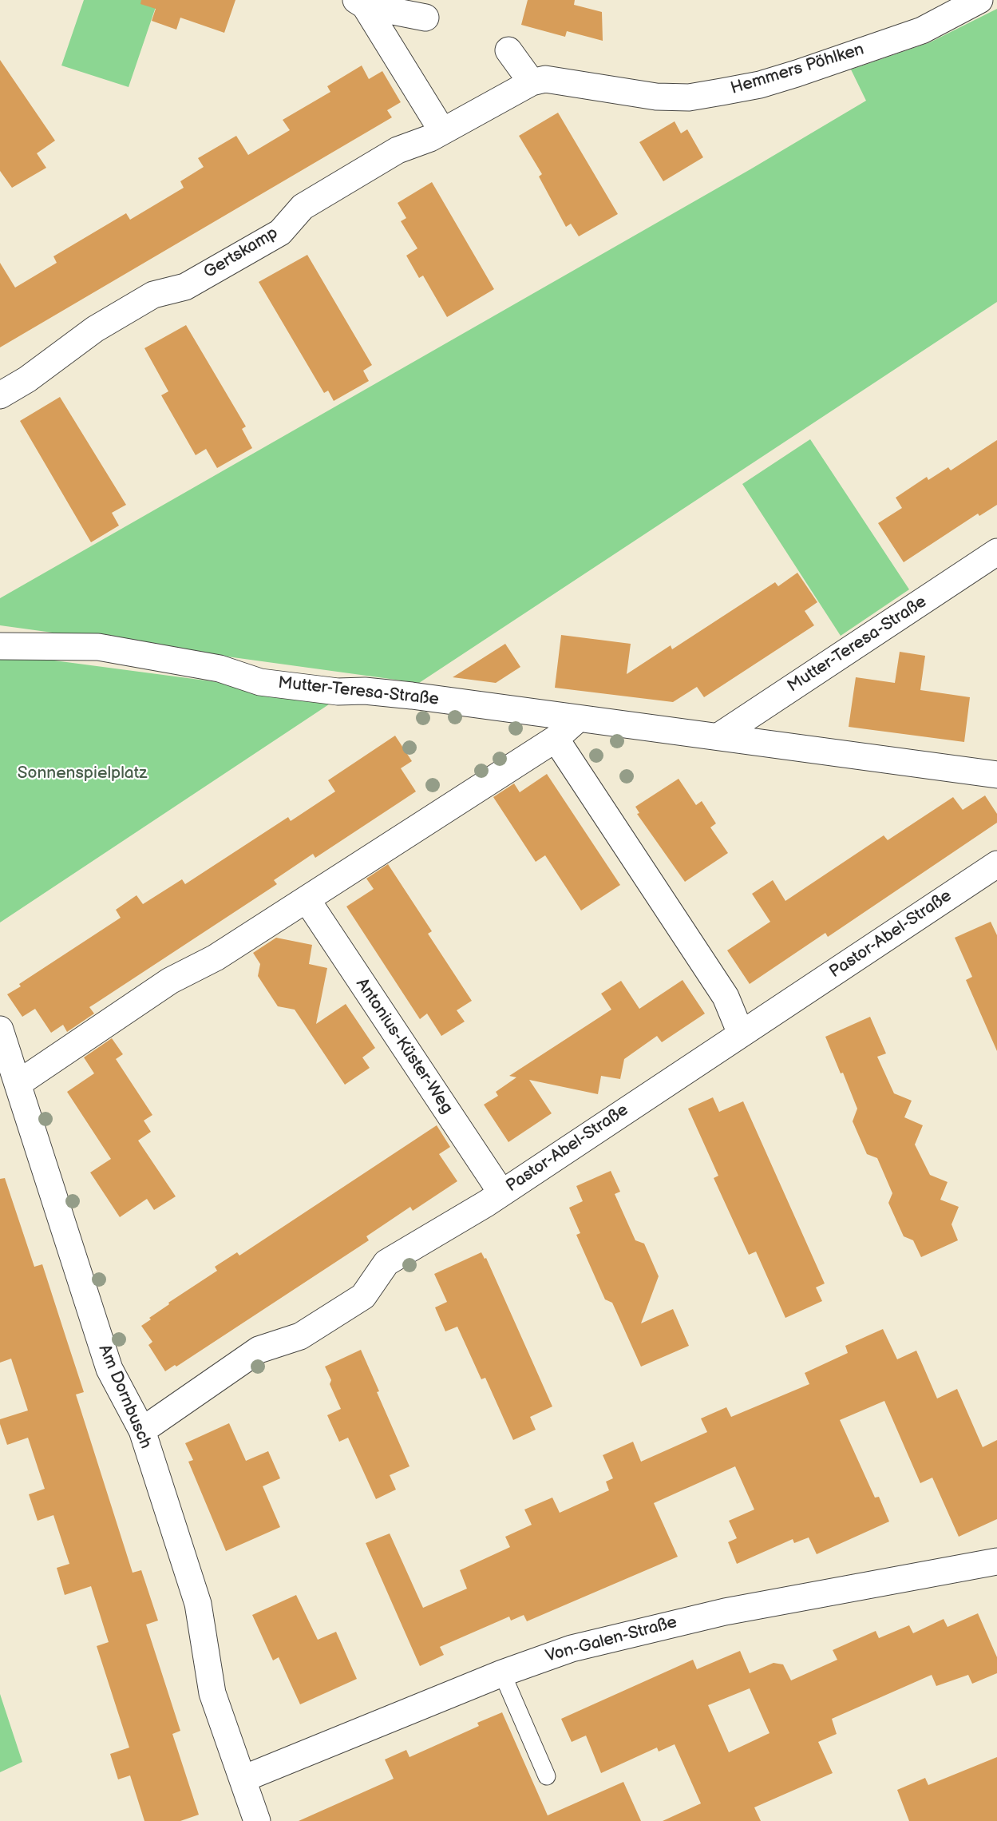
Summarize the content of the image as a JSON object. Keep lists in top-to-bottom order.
{
  "streets": {
    "street": [
      "Hemmers Pöhlken",
      "Gertskamp",
      "Mutter-Teresa-Straße",
      "Pastor-Abel-Straße",
      "Antonius-Küster-Weg",
      "Am Dornbusch",
      "Von-Galen-Straße"
    ]
  },
  "crossings": [
    ["Hemmers Pöhlken", "Gertskamp"],
    ["Pastor-Abel-Straße", "Antonius-Küster-Weg"],
    ["Pastor-Abel-Straße", "Am Dornbusch"],
    ["Am Dornbusch", "Von-Galen-Straße"]
  ],
  "parks": ["Sonnenspielplatz"]
}
